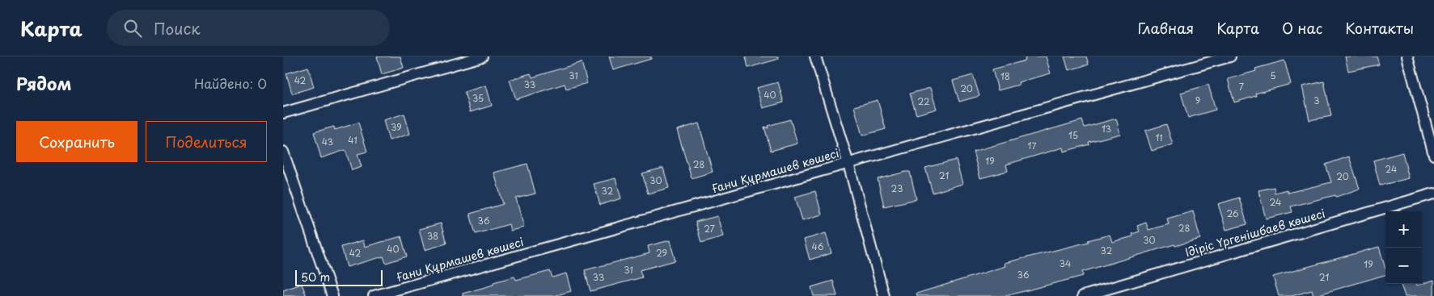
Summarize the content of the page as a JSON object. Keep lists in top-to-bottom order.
{
  "streets": {
    "street": ["Ғани Құрмашев көшесі", "Ідіріс Үргенішбаев көшесі"]
  },
  "house_numbers": [
    "31",
    "5",
    "18",
    "42",
    "33",
    "7",
    "20",
    "40",
    "35",
    "9",
    "3",
    "22",
    "39",
    "13",
    "15",
    "11",
    "41",
    "43",
    "17",
    "19",
    "28",
    "24",
    "21",
    "20",
    "30",
    "23",
    "32",
    "24",
    "26",
    "36",
    "28",
    "27",
    "38",
    "30",
    "46",
    "40",
    "32",
    "42",
    "29",
    "34",
    "19",
    "31",
    "36",
    "33",
    "21"
  ],
  "scale_bar": "50 m",
  "page": {
    "header": "Карта",
    "search": "Поиск",
    "nav": [
      "Главная",
      "Карта",
      "О нас",
      "Контакты"
    ],
    "heading": ["Рядом", "Найдено: 0"],
    "buttons": ["Сохранить", "Поделиться"],
    "map_buttons": ["+", "−"],
    "scale": "50 m"
  }
}
